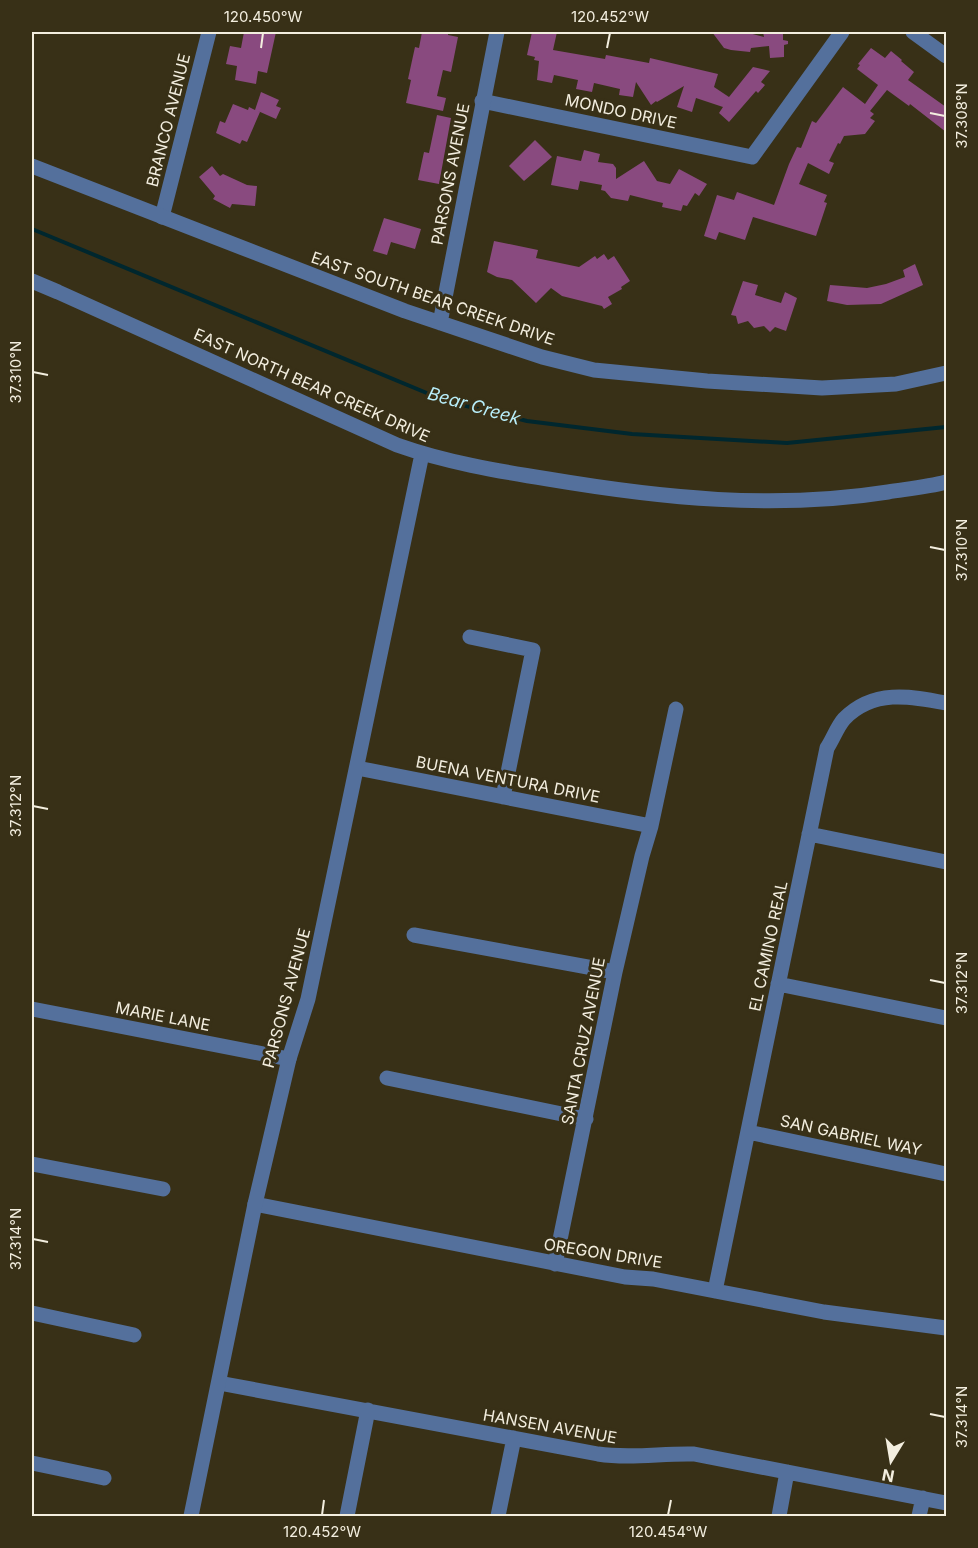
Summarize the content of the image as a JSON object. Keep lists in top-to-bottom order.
{
  "streets": {
    "street": [
      "MONDO DRIVE",
      "BRANCO AVENUE",
      "PARSONS AVENUE",
      "EAST SOUTH BEAR CREEK DRIVE",
      "EAST NORTH BEAR CREEK DRIVE",
      "BUENA VENTURA DRIVE",
      "EL CAMINO REAL",
      "MARIE LANE",
      "SANTA CRUZ AVENUE",
      "SAN GABRIEL WAY",
      "OREGON DRIVE",
      "HANSEN AVENUE"
    ]
  },
  "crossings": [
    ["MONDO DRIVE", "PARSONS AVENUE"],
    ["BRANCO AVENUE", "EAST SOUTH BEAR CREEK DRIVE"],
    ["PARSONS AVENUE", "EAST SOUTH BEAR CREEK DRIVE"],
    ["PARSONS AVENUE", "EAST NORTH BEAR CREEK DRIVE"],
    ["PARSONS AVENUE", "BUENA VENTURA DRIVE"],
    ["PARSONS AVENUE", "MARIE LANE"],
    ["PARSONS AVENUE", "OREGON DRIVE"],
    ["PARSONS AVENUE", "HANSEN AVENUE"],
    ["BUENA VENTURA DRIVE", "SANTA CRUZ AVENUE"],
    ["EL CAMINO REAL", "SAN GABRIEL WAY"],
    ["EL CAMINO REAL", "OREGON DRIVE"],
    ["SANTA CRUZ AVENUE", "OREGON DRIVE"]
  ],
  "water": ["Bear Creek"],
  "north": "bottom",
  "coordinates": [
    "120.450°W",
    "120.452°W",
    "37.308°N",
    "37.310°N",
    "37.312°N",
    "37.314°N",
    "120.454°W"
  ]
}
